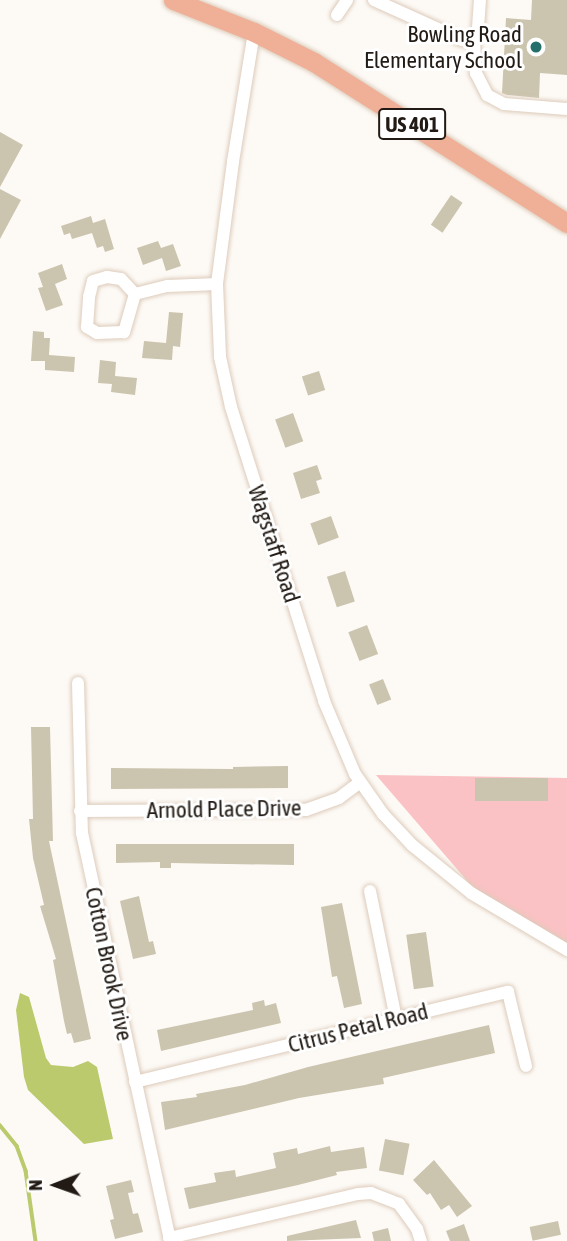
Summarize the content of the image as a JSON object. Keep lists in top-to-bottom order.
{
  "streets": {
    "highway": ["US 401"],
    "street": [
      "Wagstaff Road",
      "Arnold Place Drive",
      "Cotton Brook Drive",
      "Citrus Petal Road"
    ]
  },
  "crossings": [
    ["US 401", "Wagstaff Road"],
    ["Wagstaff Road", "Arnold Place Drive"],
    ["Arnold Place Drive", "Cotton Brook Drive"],
    ["Cotton Brook Drive", "Citrus Petal Road"]
  ],
  "places": ["Bowling Road Elementary School"],
  "north": "left"
}
